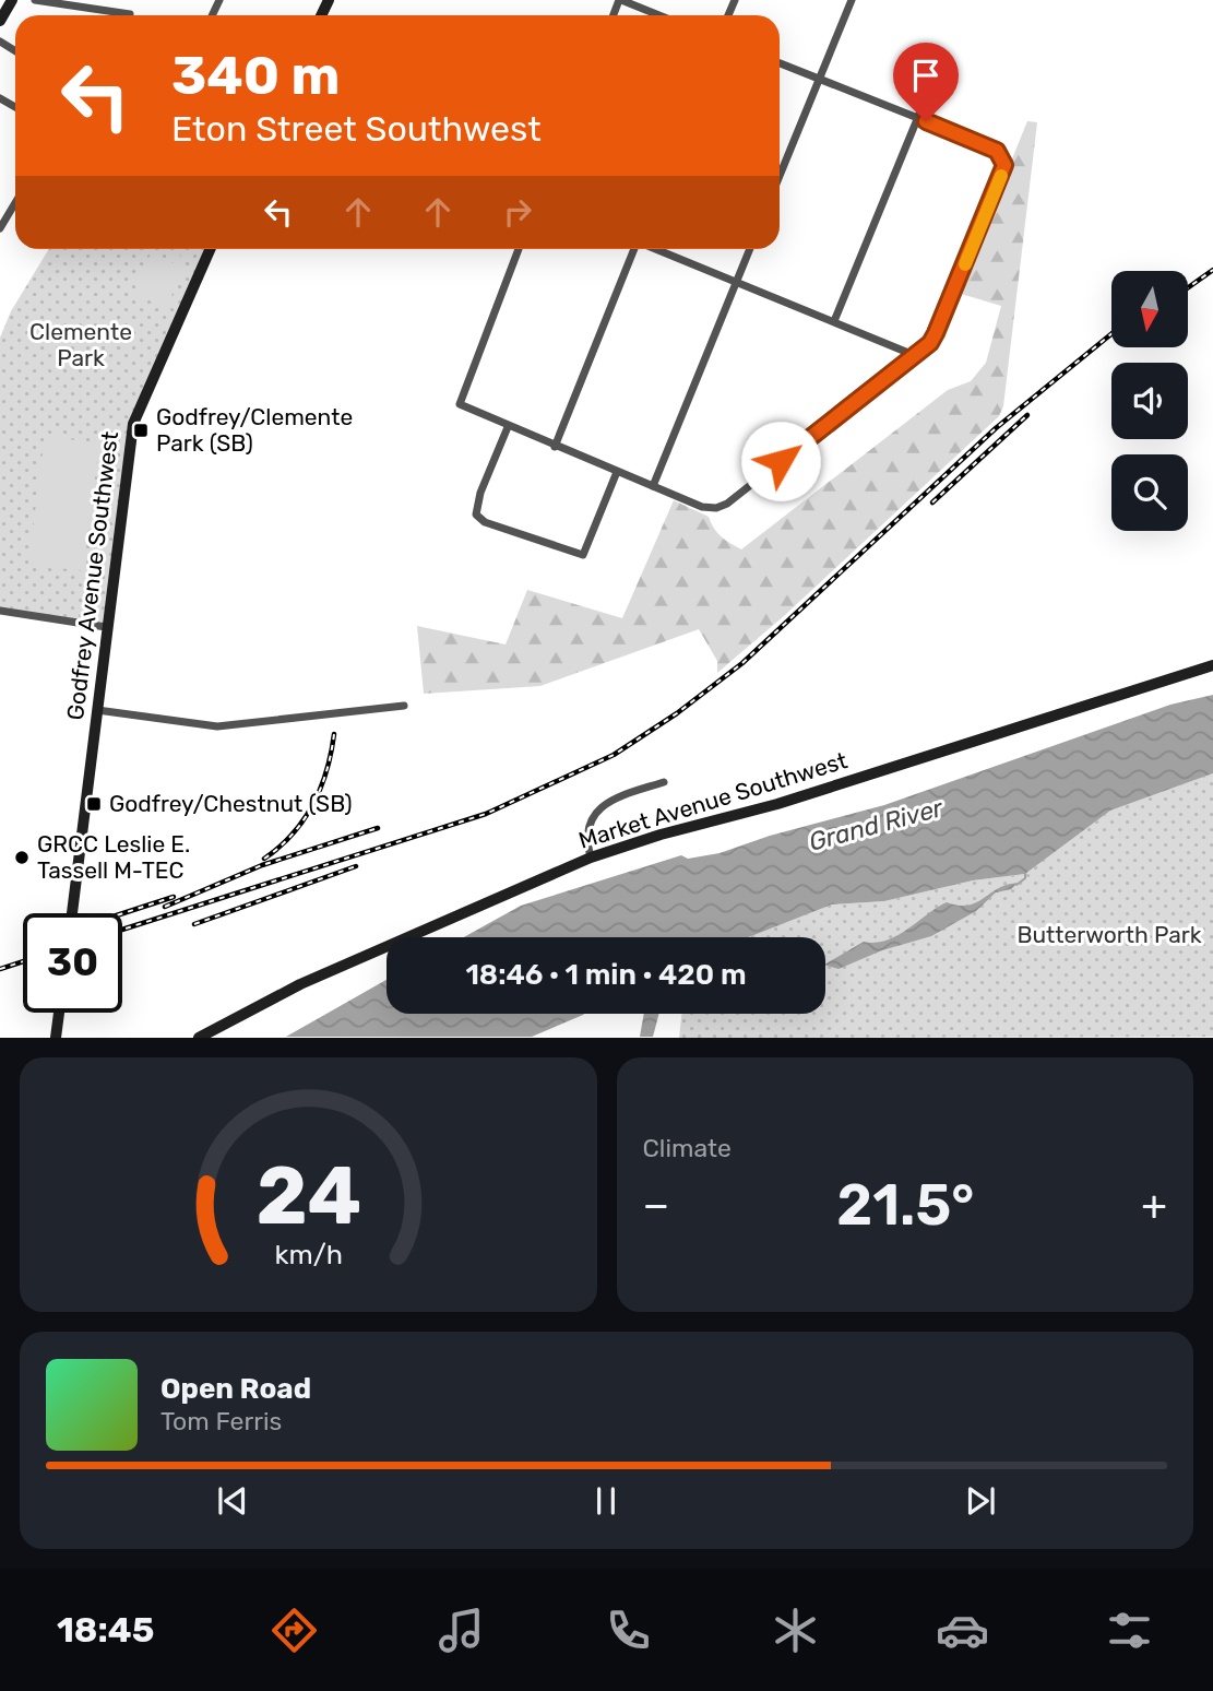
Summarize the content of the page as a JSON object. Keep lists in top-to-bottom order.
{
  "streets": {
    "main road": ["Godfrey Avenue Southwest", "Market Avenue Southwest"]
  },
  "water": ["Grand River"],
  "parks": ["Clemente Park", "Butterworth Park"],
  "places": {
    "transit": ["Godfrey/Clemente Park (SB)", "Godfrey/Chestnut (SB)"],
    "other": ["GRCC Leslie E. Tassell M-TEC"]
  },
  "north": "bottom",
  "page": {
    "turn": ["340 m", "Eton Street Southwest"],
    "limit": "30",
    "trip": "18:46 · 1 min · 420 m",
    "tile": "Climate",
    "heat": ["−", "21.5°", "+"],
    "song": ["Open Road", "Tom Ferris"],
    "tabs": "18:45",
    "gauge": ["24", "km/h"]
  }
}
